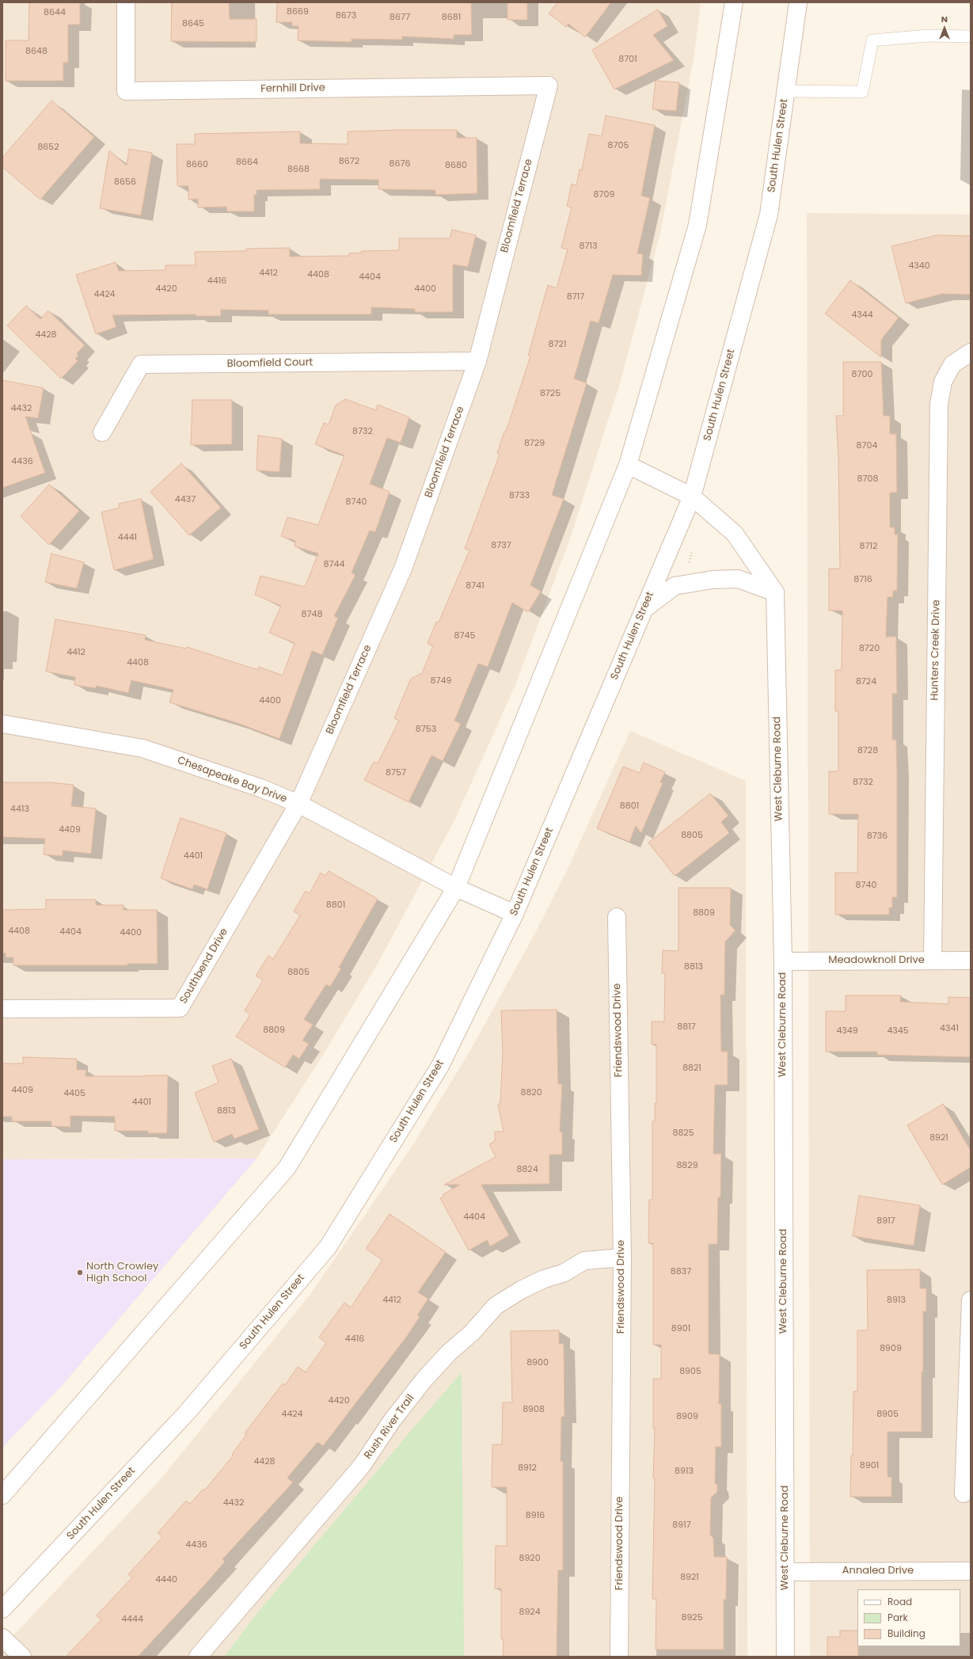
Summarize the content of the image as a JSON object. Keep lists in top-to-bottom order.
{
  "streets": {
    "street": [
      "Fernhill Drive",
      "South Hulen Street",
      "Bloomfield Terrace",
      "Bloomfield Court",
      "Hunters Creek Drive",
      "West Cleburne Road",
      "Chesapeake Bay Drive",
      "Meadowknoll Drive",
      "Southbend Drive",
      "Friendswood Drive",
      "Rush River Trail",
      "Annalea Drive"
    ]
  },
  "crossings": [
    ["Fernhill Drive", "Bloomfield Terrace"],
    ["South Hulen Street", "Chesapeake Bay Drive"],
    ["Bloomfield Terrace", "Bloomfield Court"],
    ["Bloomfield Terrace", "Chesapeake Bay Drive"],
    ["Bloomfield Terrace", "Southbend Drive"],
    ["Hunters Creek Drive", "Meadowknoll Drive"],
    ["West Cleburne Road", "Meadowknoll Drive"],
    ["West Cleburne Road", "Annalea Drive"],
    ["Chesapeake Bay Drive", "Southbend Drive"],
    ["Friendswood Drive", "Rush River Trail"]
  ],
  "places": ["North Crowley High School"],
  "house_numbers": [
    "8669",
    "8644",
    "8673",
    "8677",
    "8681",
    "8645",
    "8648",
    "8701",
    "8705",
    "8652",
    "8672",
    "8664",
    "8676",
    "8660",
    "8680",
    "8668",
    "8656",
    "8709",
    "8713",
    "4340",
    "4412",
    "4408",
    "4404",
    "4416",
    "4420",
    "4400",
    "4424",
    "8717",
    "4344",
    "4428",
    "8721",
    "8700",
    "8725",
    "4432",
    "8732",
    "8729",
    "8704",
    "4436",
    "8708",
    "8733",
    "4437",
    "8740",
    "4441",
    "8737",
    "8712",
    "8744",
    "8716",
    "8741",
    "8748",
    "8745",
    "8720",
    "4412",
    "4408",
    "8749",
    "8724",
    "4400",
    "8753",
    "8728",
    "8757",
    "8732",
    "8801",
    "4413",
    "4409",
    "8805",
    "8736",
    "4401",
    "8740",
    "8801",
    "8809",
    "4408",
    "4404",
    "4400",
    "8813",
    "8805",
    "8817",
    "4341",
    "8809",
    "4349",
    "4345",
    "8821",
    "4409",
    "8820",
    "4405",
    "4401",
    "8813",
    "8825",
    "8921",
    "8829",
    "8824",
    "4404",
    "8917",
    "8837",
    "4412",
    "8913",
    "8901",
    "4416",
    "8909",
    "8900",
    "8905",
    "4420",
    "8908",
    "4424",
    "8905",
    "8909",
    "4428",
    "8901",
    "8912",
    "8913",
    "4432",
    "8916",
    "8917",
    "4436",
    "8920",
    "8921",
    "4440",
    "8924",
    "8925",
    "4444"
  ],
  "legend": ["Road", "Park", "Building"],
  "north": "top"
}
